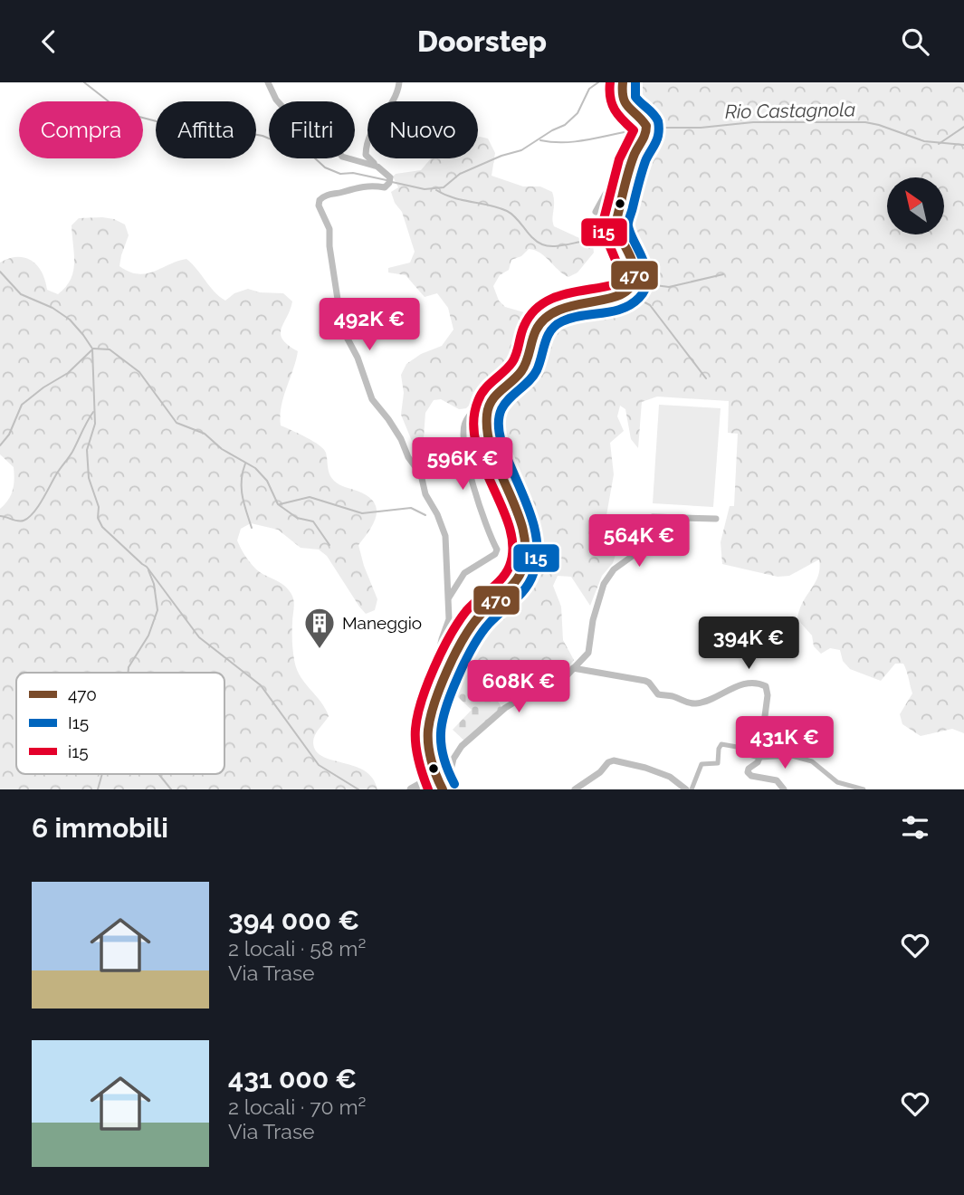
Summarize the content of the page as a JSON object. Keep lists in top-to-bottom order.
{
  "water": ["Rio Castagnola"],
  "places": {
    "building": ["Maneggio"]
  },
  "lines": ["transit line 470", "transit line i15", "transit line I15"],
  "legend": ["470", "I15", "i15"],
  "north": "top left",
  "page": {
    "header": "Doorstep",
    "chip": [
      "Compra",
      "Affitta",
      "Filtri",
      "Nuovo"
    ],
    "price": [
      "492K €",
      "596K €",
      "564K €",
      "394K €",
      "608K €",
      "431K €"
    ],
    "heading": "6 immobili",
    "list": [
      {
        "name": "394 000 €",
        "note": "2 locali · 58 m² · Via Trase"
      },
      {
        "name": "431 000 €",
        "note": "2 locali · 70 m² · Via Trase"
      }
    ]
  }
}
